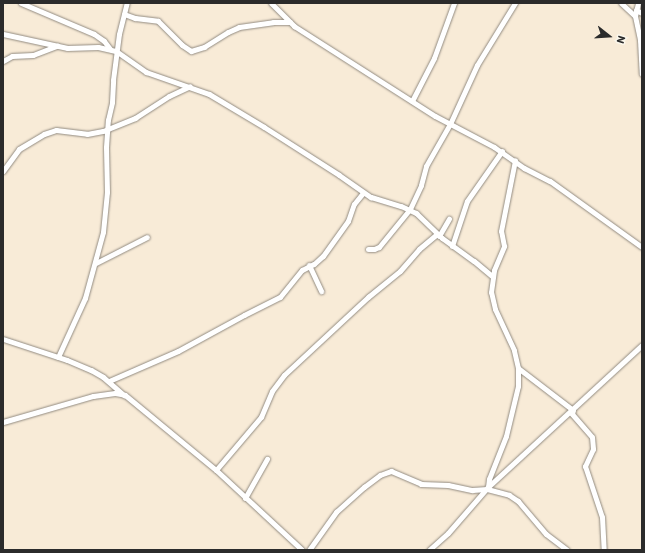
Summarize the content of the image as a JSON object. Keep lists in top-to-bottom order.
{
  "north": "right"
}
